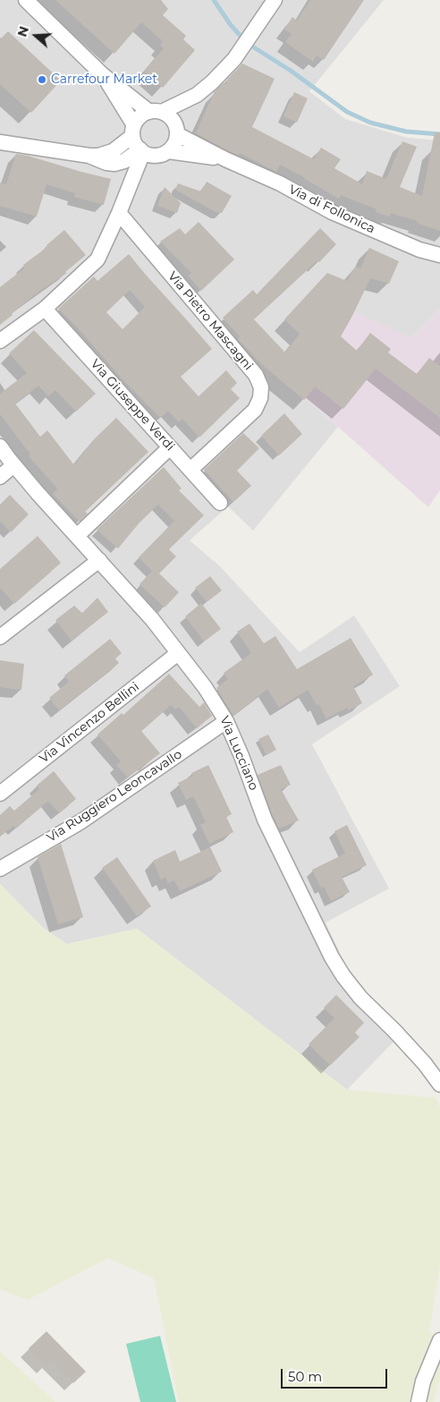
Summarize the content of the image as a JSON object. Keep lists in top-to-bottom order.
{
  "streets": {
    "street": [
      "Via di Follonica",
      "Via Pietro Mascagni",
      "Via Giuseppe Verdi",
      "Via Vincenzo Bellini",
      "Via Lucciano",
      "Via Ruggiero Leoncavallo"
    ]
  },
  "crossings": [
    ["Via Pietro Mascagni", "Via Giuseppe Verdi"],
    ["Via Vincenzo Bellini", "Via Lucciano"],
    ["Via Lucciano", "Via Ruggiero Leoncavallo"]
  ],
  "places": ["Carrefour Market"],
  "scale_bar": "50 m",
  "north": "left"
}
